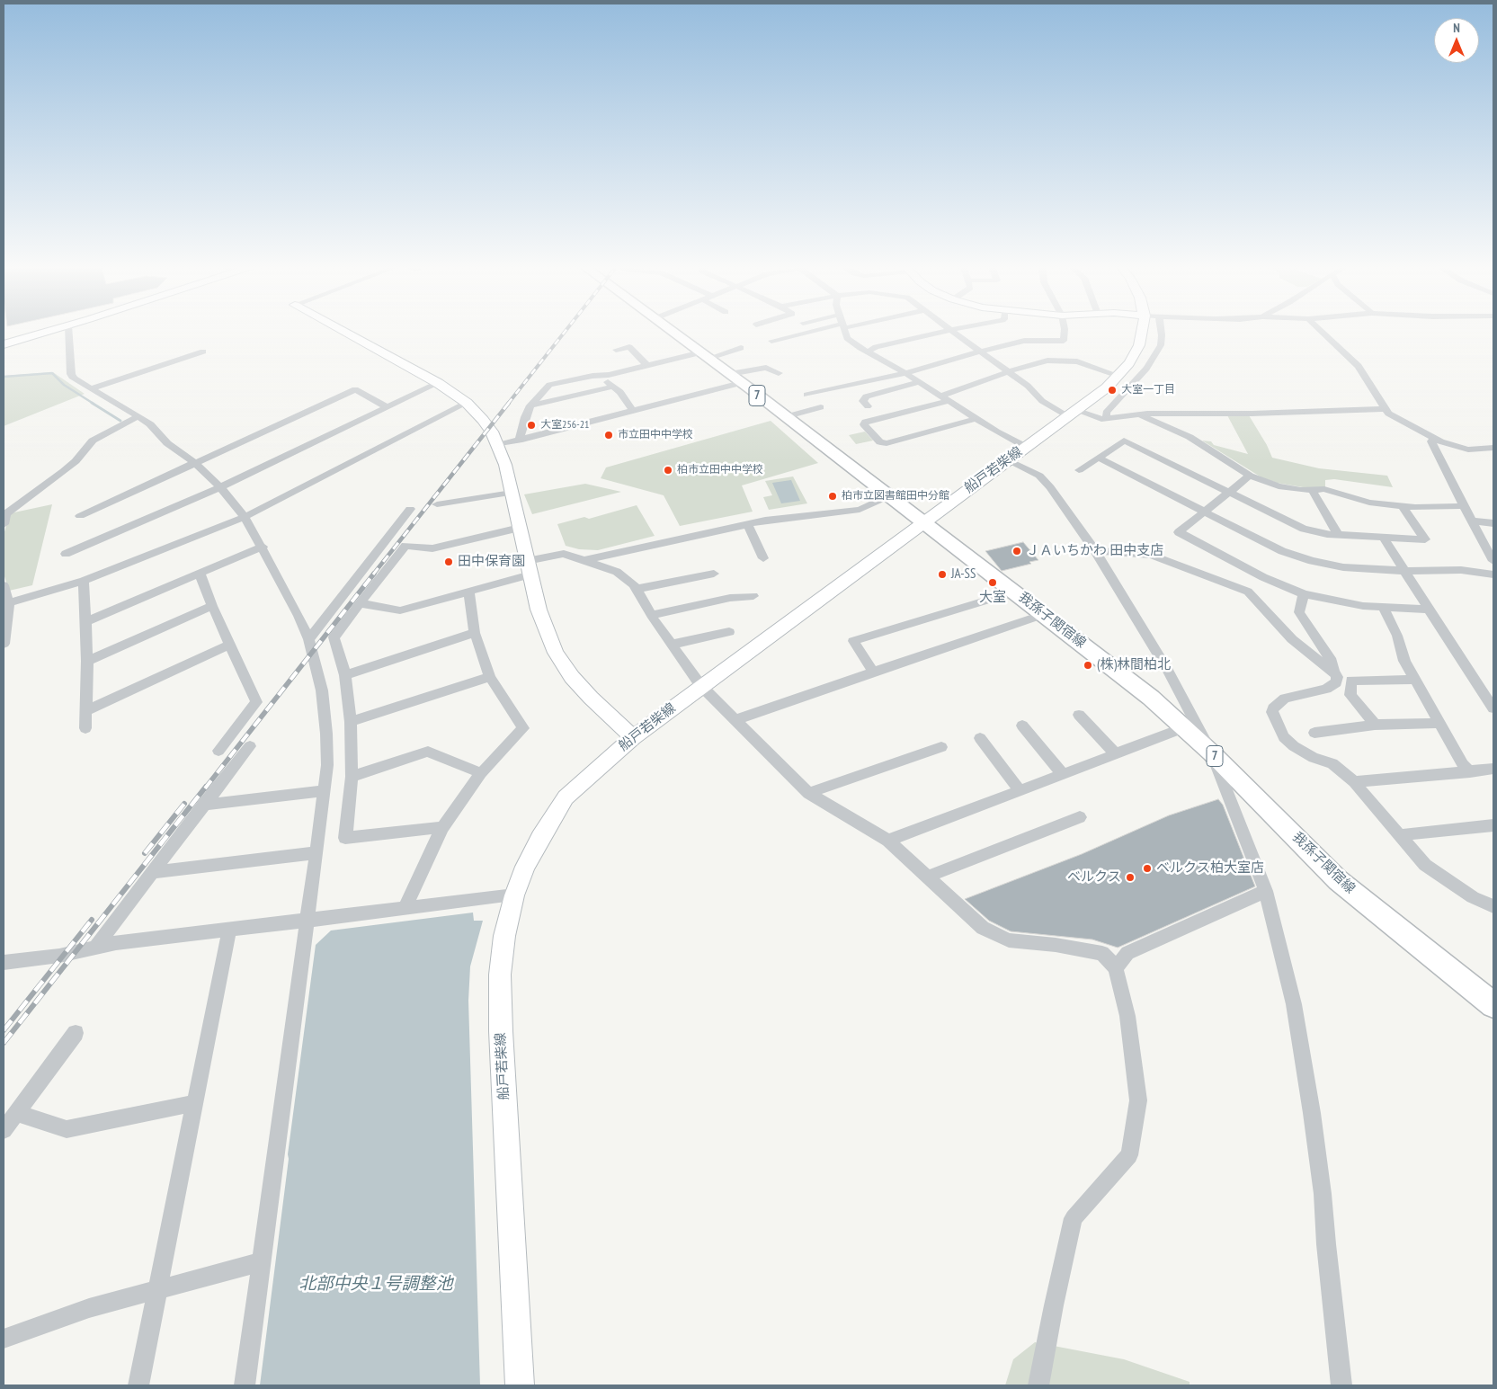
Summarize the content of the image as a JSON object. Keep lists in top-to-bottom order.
{
  "streets": {
    "main road": ["7", "我孫子関宿線"],
    "street": ["船戸若柴線"]
  },
  "crossings": [
    ["船戸若柴線", "我孫子関宿線"]
  ],
  "water": ["北部中央１号調整池"],
  "places": [
    "大室一丁目",
    "大室256-21",
    "市立田中中学校",
    "柏市立田中中学校",
    "柏市立図書館田中分館",
    "ＪＡいちかわ 田中支店",
    "田中保育園",
    "JA-SS",
    "大室",
    "(株)林間柏北",
    "ベルクス柏大室店",
    "ベルクス"
  ],
  "north": "top"
}
